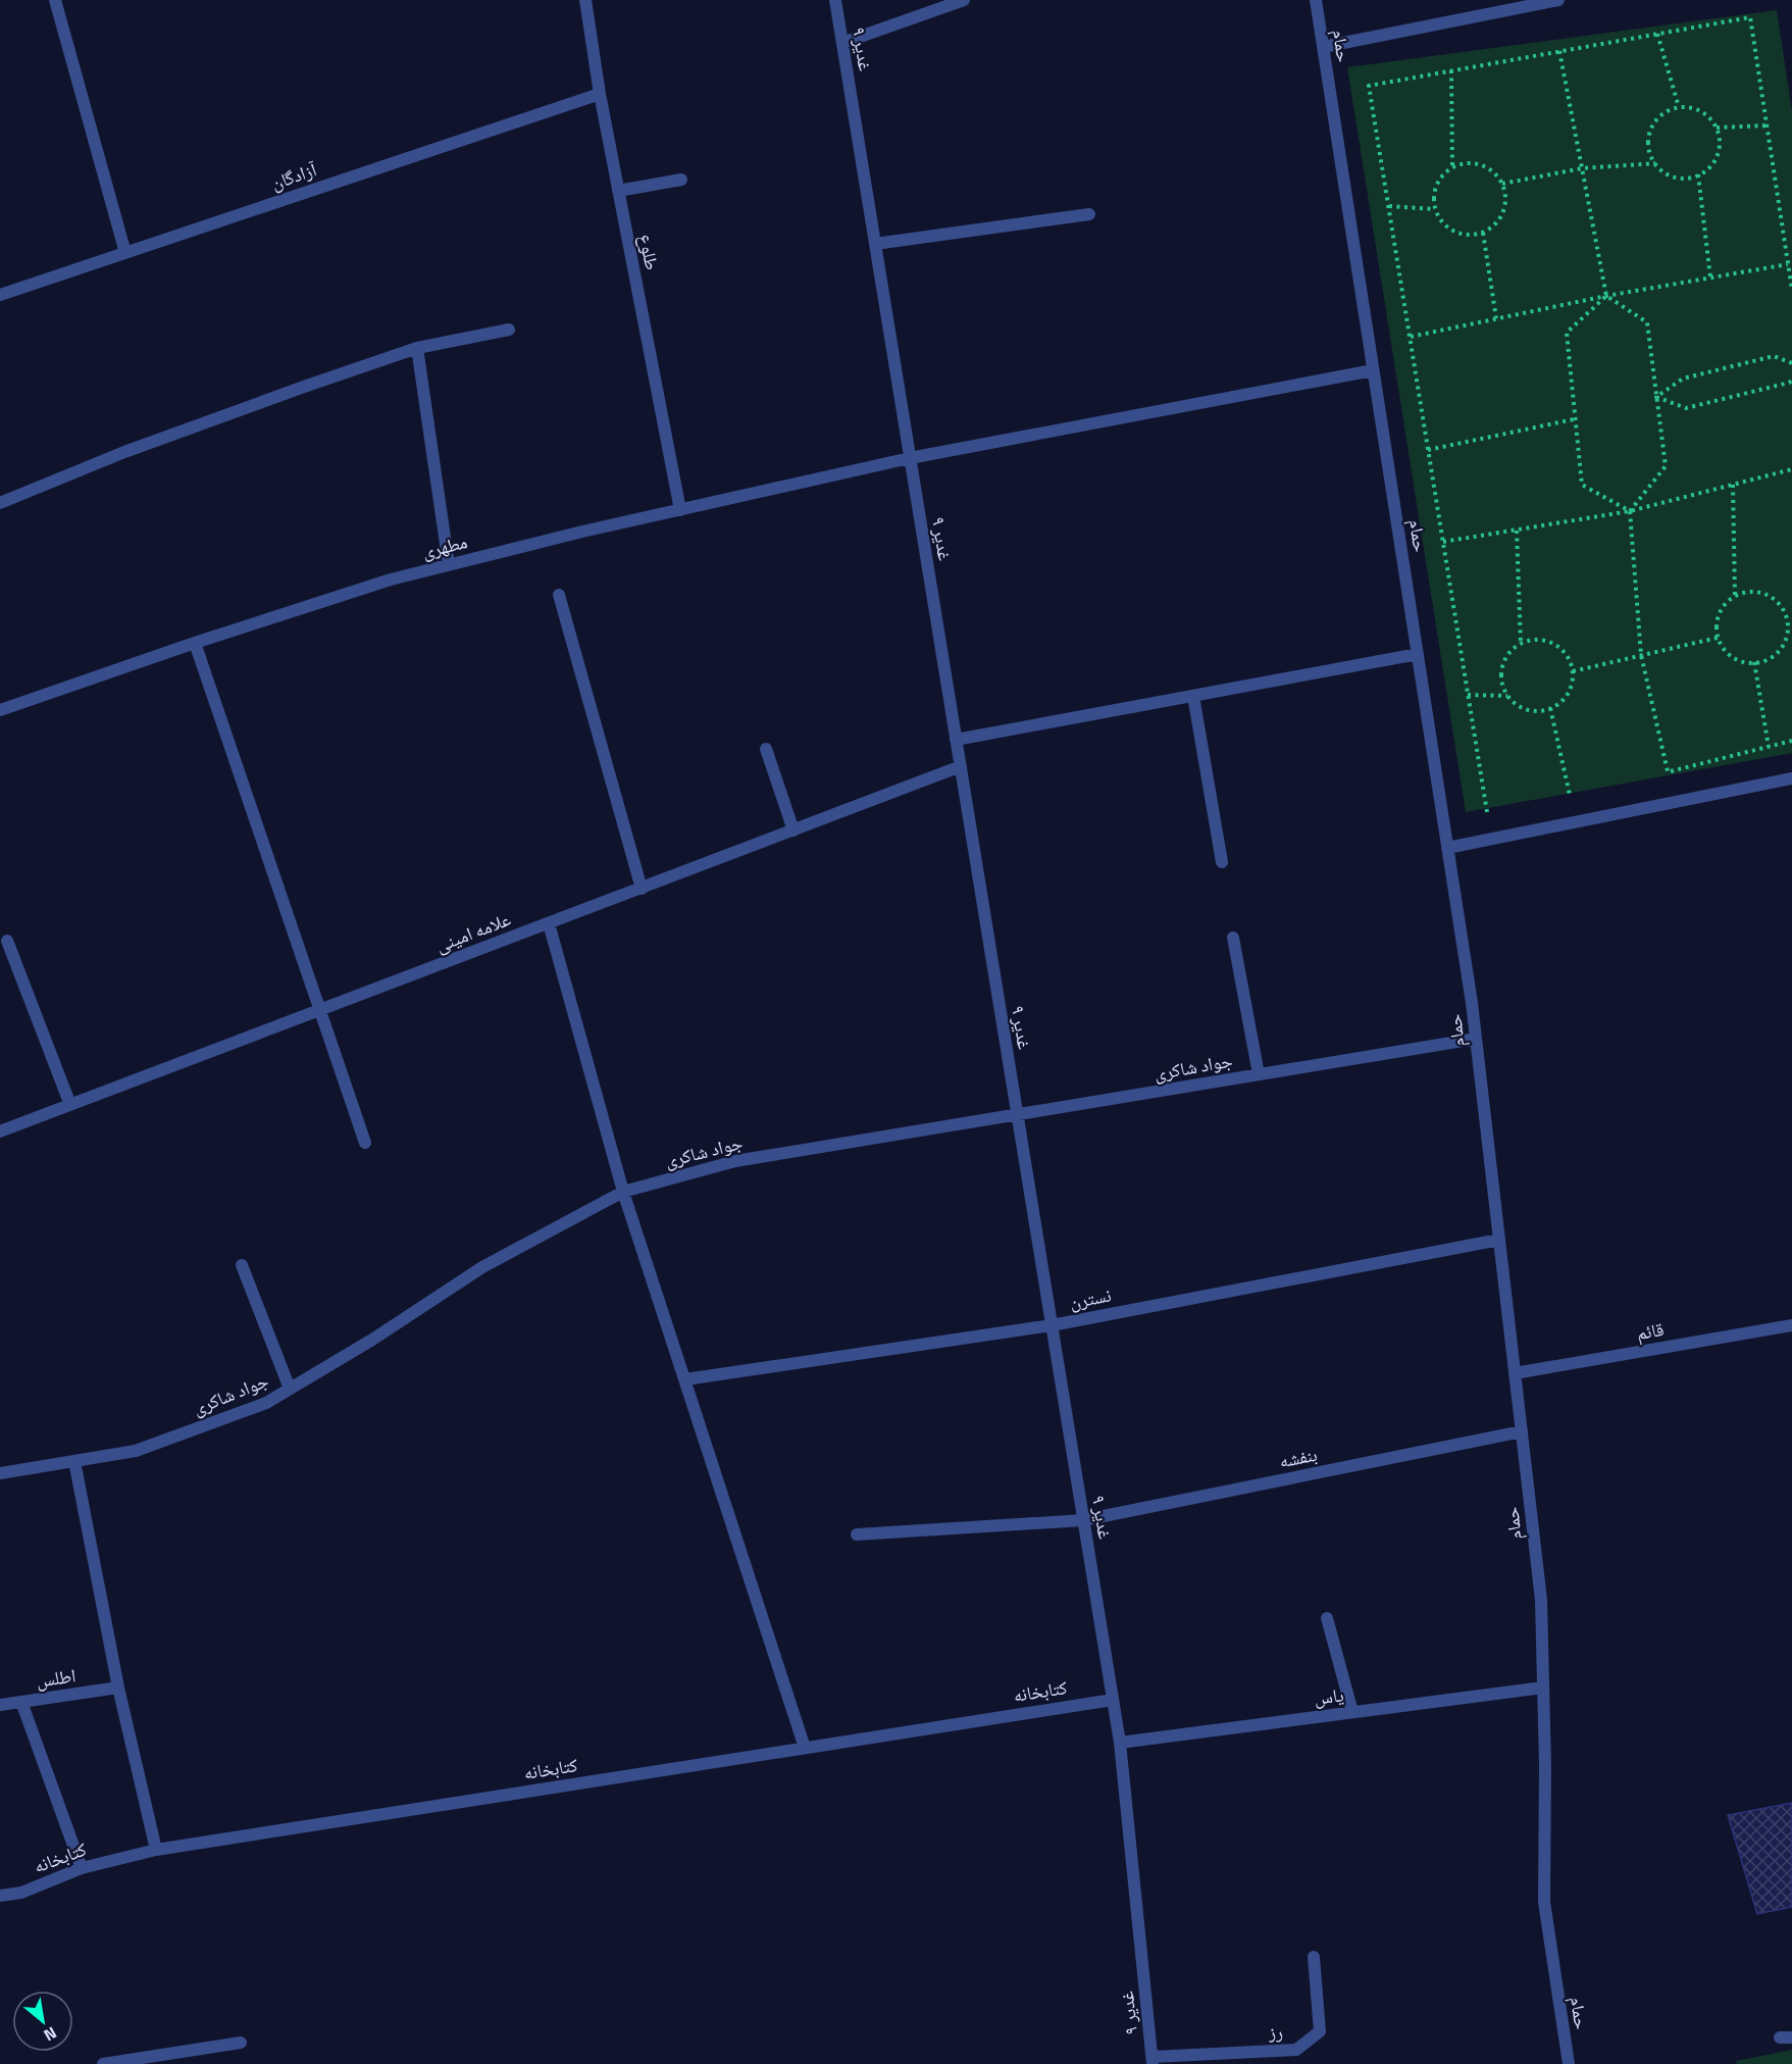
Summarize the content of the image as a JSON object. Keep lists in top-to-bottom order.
{
  "streets": {
    "street": [
      "حمام",
      "غدیر ۹",
      "آزادگان",
      "طلوع",
      "مطهری",
      "علامه امینی",
      "جواد شاکری",
      "نسترن",
      "قائم",
      "بنفشه",
      "اطلس",
      "کتابخانه",
      "یاس",
      "رز"
    ]
  },
  "crossings": [
    ["حمام", "مطهری"],
    ["حمام", "جواد شاکری"],
    ["حمام", "نسترن"],
    ["حمام", "قائم"],
    ["حمام", "بنفشه"],
    ["حمام", "یاس"],
    ["غدیر ۹", "مطهری"],
    ["غدیر ۹", "علامه امینی"],
    ["غدیر ۹", "جواد شاکری"],
    ["غدیر ۹", "نسترن"],
    ["غدیر ۹", "بنفشه"],
    ["غدیر ۹", "کتابخانه"],
    ["غدیر ۹", "یاس"],
    ["غدیر ۹", "رز"],
    ["آزادگان", "طلوع"],
    ["طلوع", "مطهری"]
  ],
  "north": "bottom right"
}
